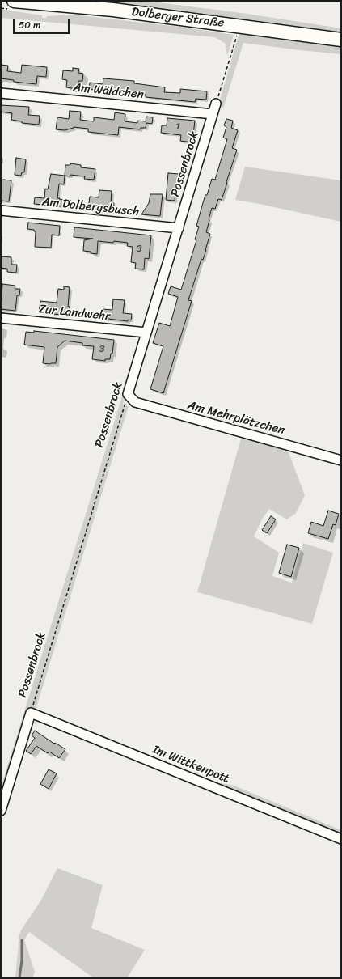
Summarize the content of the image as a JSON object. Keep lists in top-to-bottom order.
{
  "streets": {
    "main road": ["Dolberger Straße"],
    "street": [
      "Am Wäldchen",
      "Possenbrock",
      "Am Dolbergsbusch",
      "Zur Landwehr",
      "Am Mehrplätzchen",
      "Im Wittkenpott"
    ]
  },
  "crossings": [
    ["Am Wäldchen", "Possenbrock"],
    ["Possenbrock", "Am Dolbergsbusch"],
    ["Possenbrock", "Zur Landwehr"],
    ["Possenbrock", "Am Mehrplätzchen"],
    ["Possenbrock", "Im Wittkenpott"]
  ],
  "house_numbers": ["1", "3", "3"],
  "scale_bar": "50 m"
}
